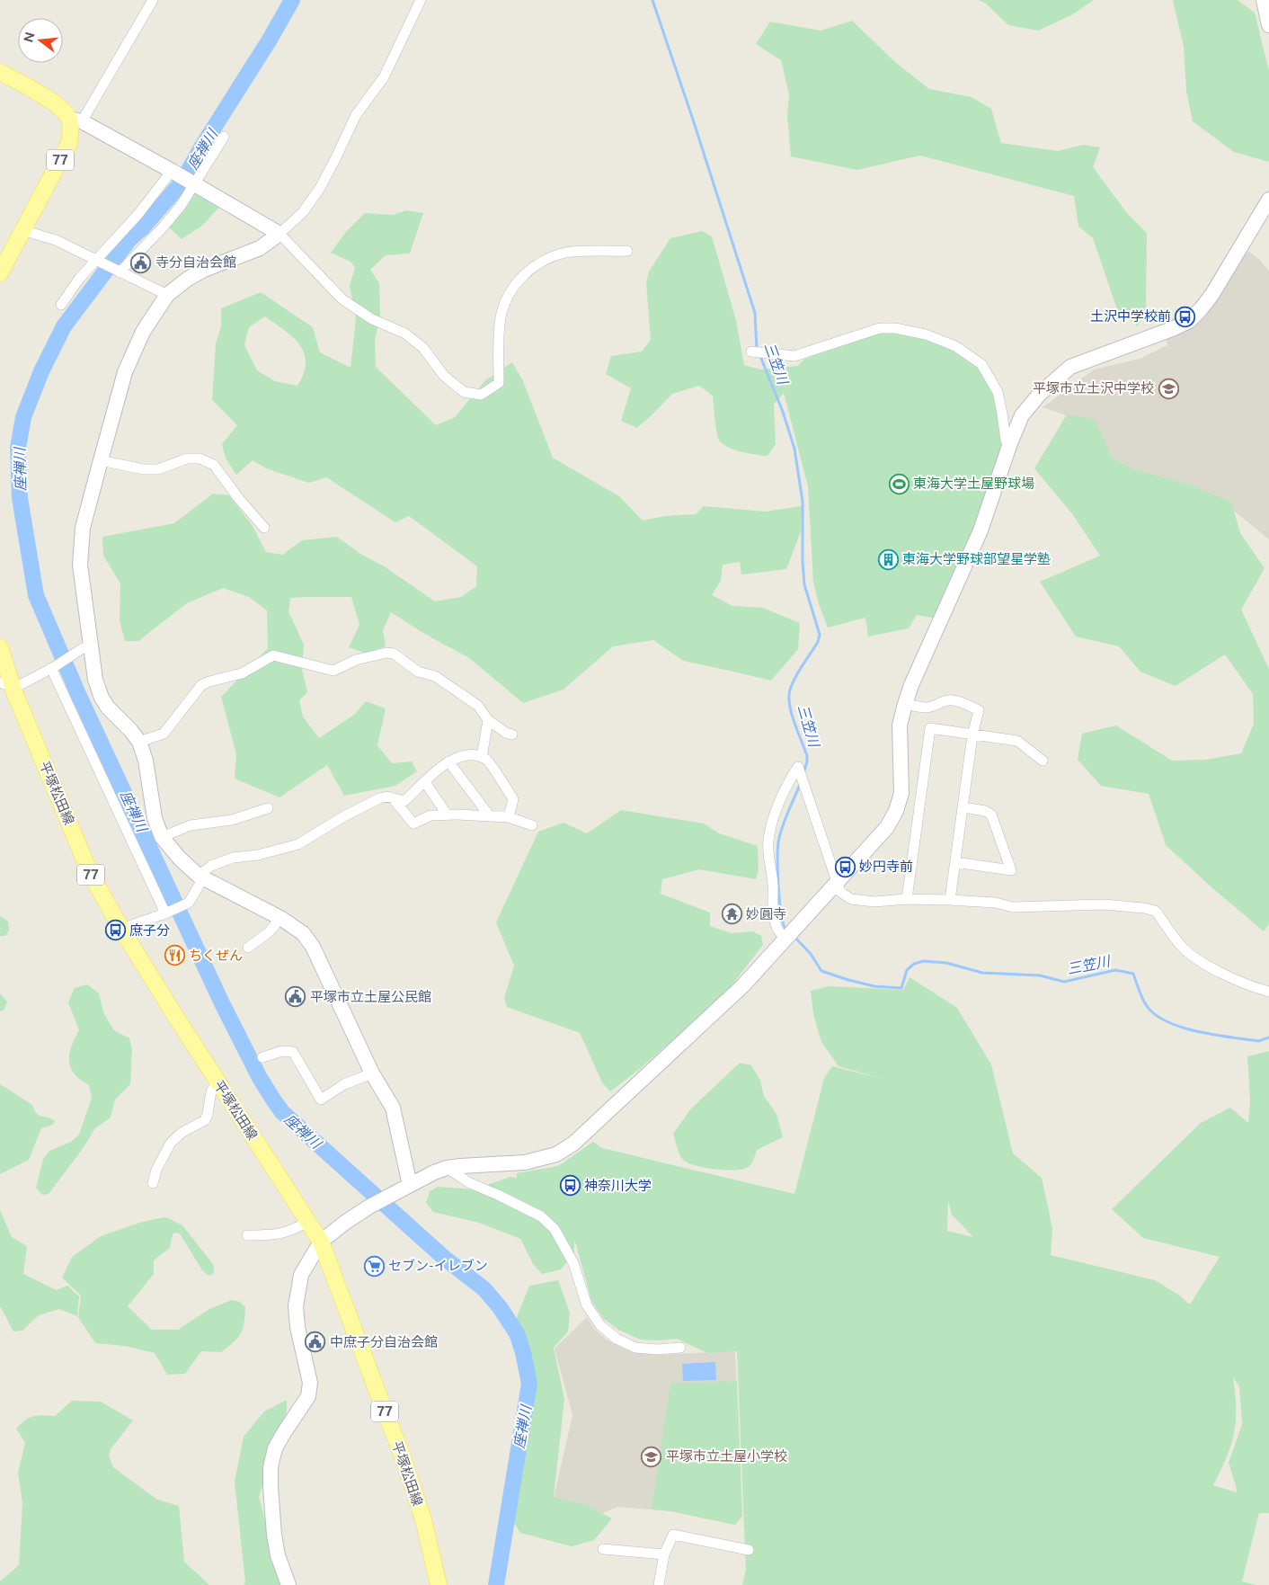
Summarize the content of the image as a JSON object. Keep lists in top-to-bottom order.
{
  "streets": {
    "main road": ["77", "平塚松田線"]
  },
  "water": ["座禅川", "三笠川"],
  "places": {
    "public building": ["寺分自治会館", "平塚市立土屋公民館", "中庶子分自治会館"],
    "bus stop": [
      "土沢中学校前",
      "妙円寺前",
      "庶子分",
      "神奈川大学"
    ],
    "school or university": ["平塚市立土沢中学校", "平塚市立土屋小学校"],
    "sports": ["東海大学土屋野球場"],
    "building": ["東海大学野球部望星学塾"],
    "temple": ["妙圓寺"],
    "restaurant": ["ちくぜん"],
    "supermarket": ["セブン-イレブン"]
  },
  "north": "left"
}
